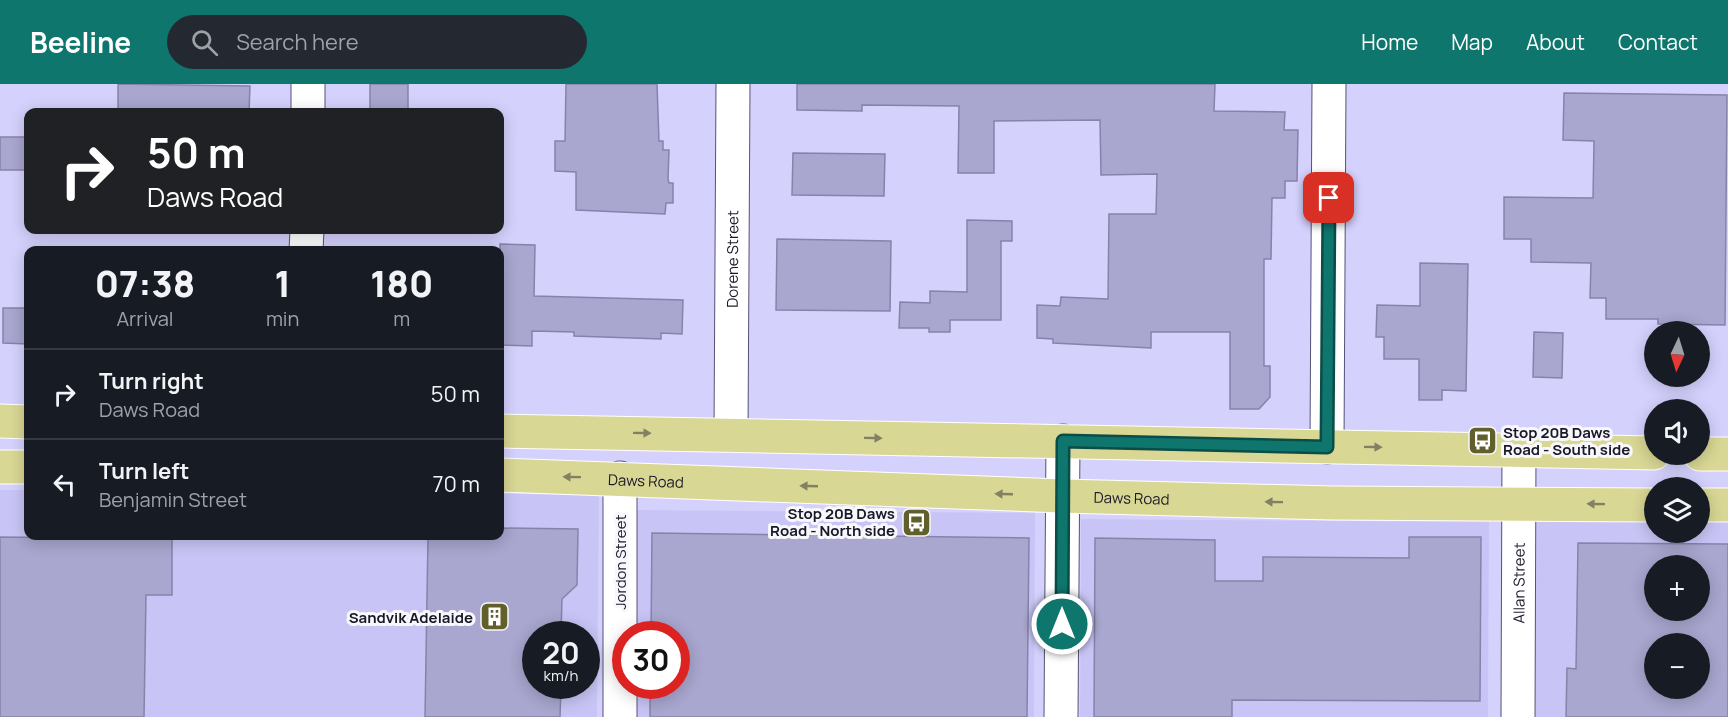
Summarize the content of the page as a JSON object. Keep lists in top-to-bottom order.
{
  "streets": {
    "main road": ["Daws Road"],
    "street": ["Dorene Street", "Jordon Street", "Allan Street"]
  },
  "crossings": [
    ["Daws Road", "Jordon Street"],
    ["Daws Road", "Allan Street"]
  ],
  "places": {
    "bus stop": ["Stop 20B Daws Road - South side", "Stop 20B Daws Road - North side"],
    "building": ["Sandvik Adelaide"]
  },
  "north": "bottom",
  "page": {
    "header": "Beeline",
    "search": "Search here",
    "nav": [
      "Home",
      "Map",
      "About",
      "Contact"
    ],
    "turn": ["50 m", "Daws Road"],
    "eta": [
      "07:38",
      "Arrival",
      "1",
      "min",
      "180",
      "m"
    ],
    "map_buttons": ["+", "−"],
    "list": [
      {
        "name": "Turn right",
        "note": "Daws Road",
        "value": "50 m"
      },
      {
        "name": "Turn left",
        "note": "Benjamin Street",
        "value": "70 m"
      }
    ],
    "speed": "20 km/h",
    "limit": "30"
  }
}
